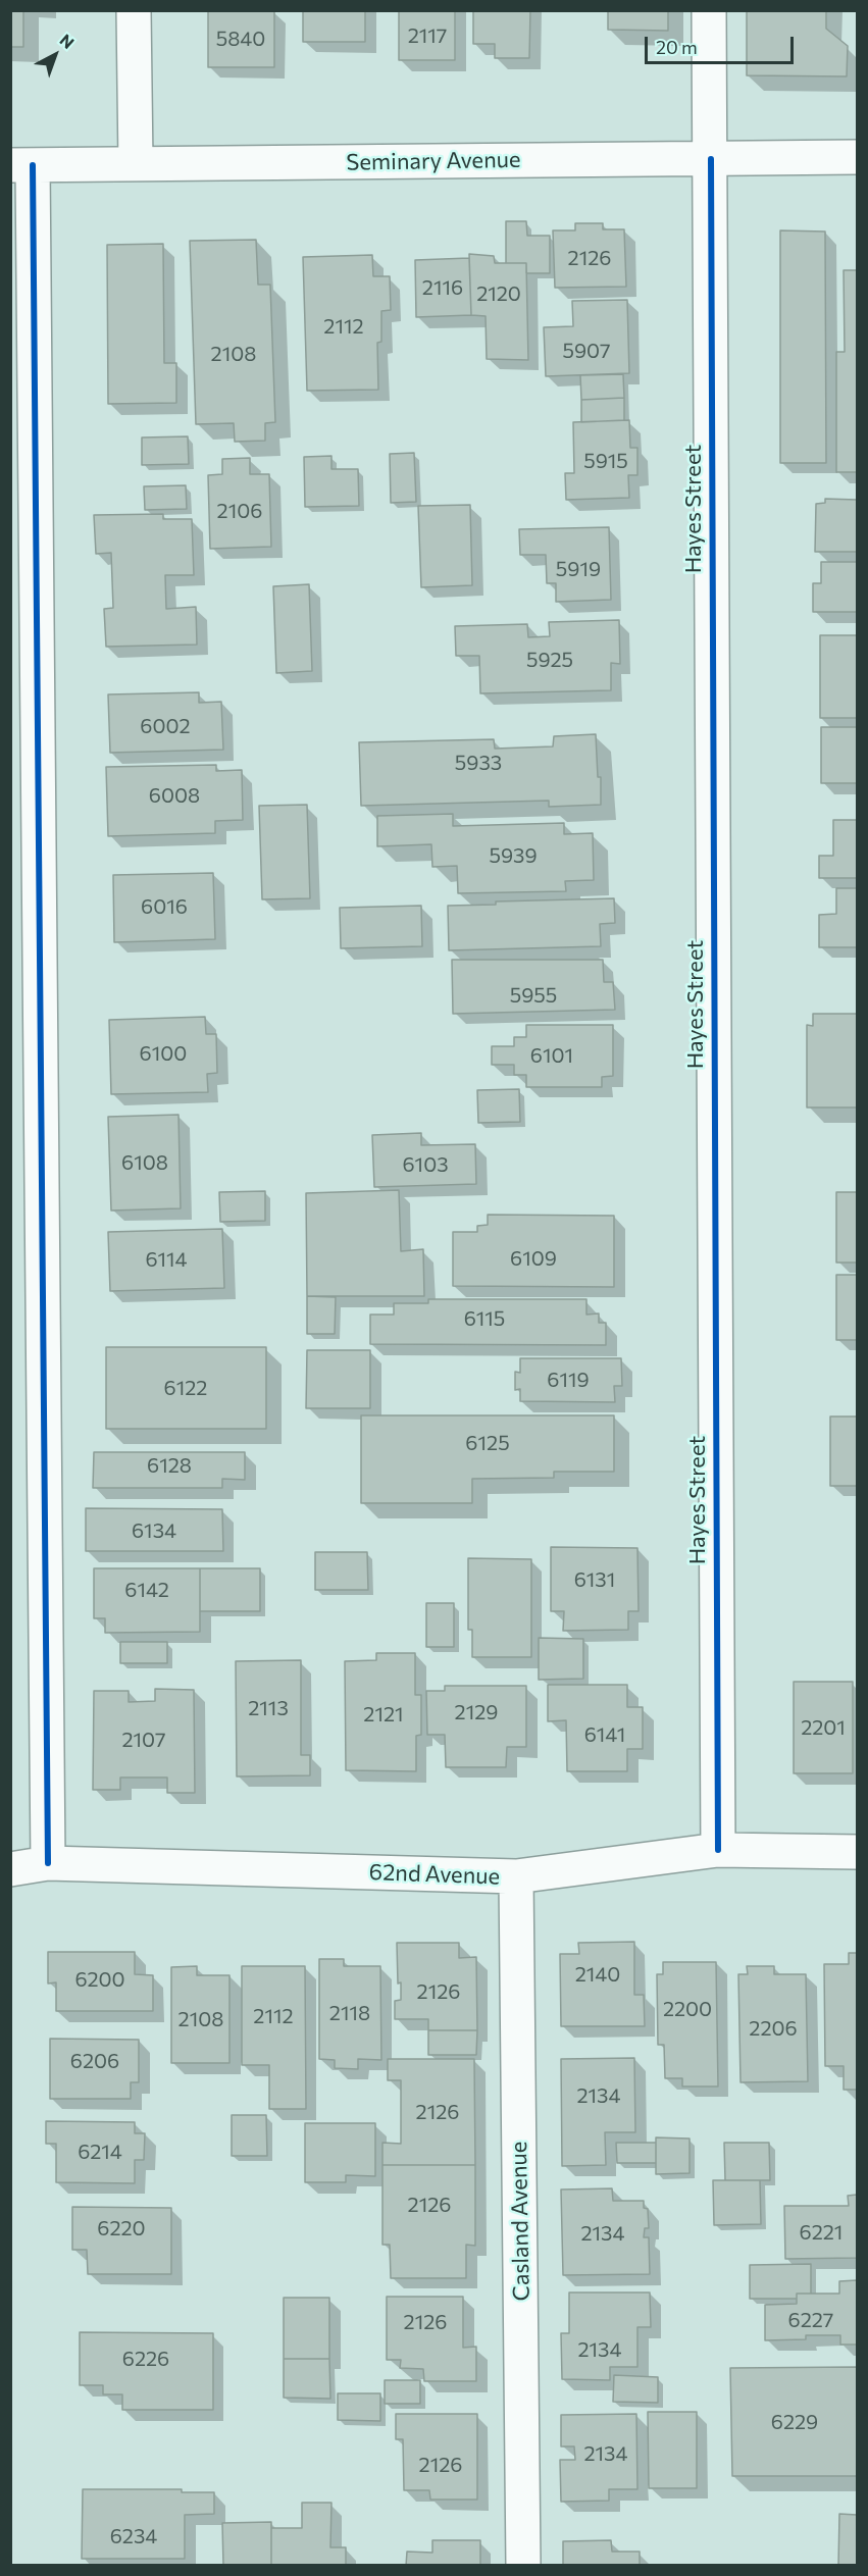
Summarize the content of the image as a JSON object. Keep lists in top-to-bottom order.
{
  "streets": {
    "street": [
      "Seminary Avenue",
      "Hayes Street",
      "62nd Avenue",
      "Casland Avenue"
    ]
  },
  "crossings": [
    ["Seminary Avenue", "Hayes Street"],
    ["Hayes Street", "62nd Avenue"],
    ["62nd Avenue", "Casland Avenue"]
  ],
  "house_numbers": [
    "2117",
    "5840",
    "2126",
    "2116",
    "2120",
    "2112",
    "5907",
    "2108",
    "5915",
    "2106",
    "5919",
    "5925",
    "6002",
    "5933",
    "6008",
    "5939",
    "6016",
    "5955",
    "6100",
    "6101",
    "6108",
    "6103",
    "6109",
    "6114",
    "6115",
    "6119",
    "6122",
    "6125",
    "6128",
    "6134",
    "6131",
    "6142",
    "2113",
    "2129",
    "2121",
    "2201",
    "6141",
    "2107",
    "2140",
    "6200",
    "2126",
    "2200",
    "2118",
    "2112",
    "2108",
    "2206",
    "6206",
    "2134",
    "2126",
    "6214",
    "2126",
    "6220",
    "6221",
    "2134",
    "6227",
    "2126",
    "2134",
    "6226",
    "6229",
    "2134",
    "2126",
    "6234"
  ],
  "scale_bar": "20 m",
  "north": "top right"
}
